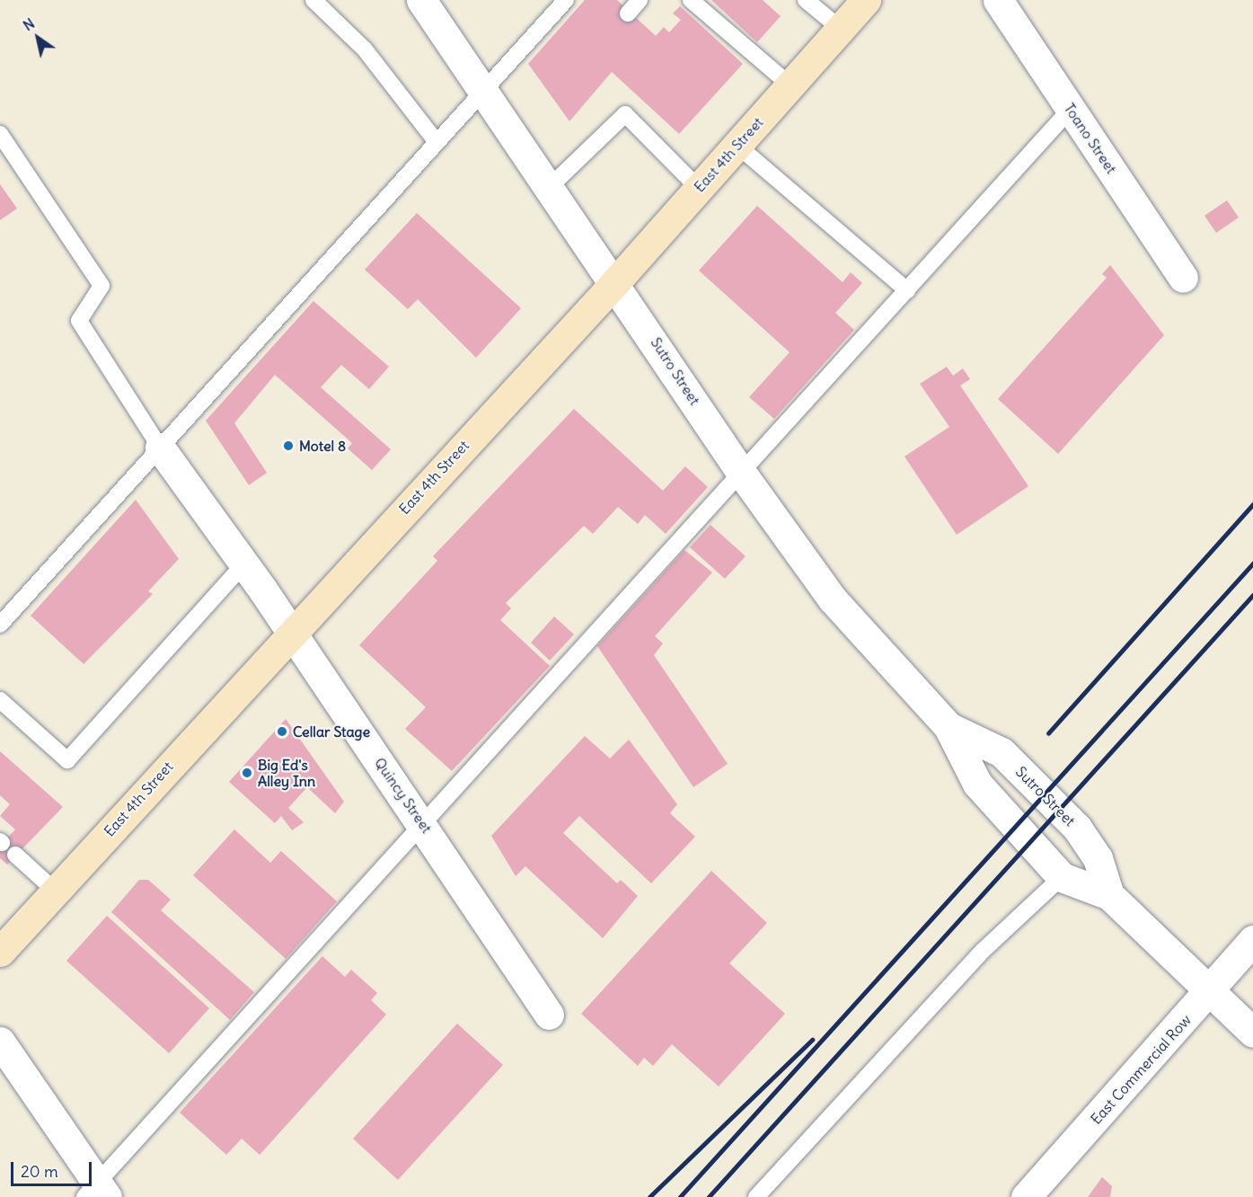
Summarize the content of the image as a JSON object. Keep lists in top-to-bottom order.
{
  "streets": {
    "main road": ["East 4th Street"],
    "street": [
      "Toano Street",
      "Sutro Street",
      "Quincy Street",
      "East Commercial Row"
    ]
  },
  "crossings": [
    ["East 4th Street", "Sutro Street"],
    ["East 4th Street", "Quincy Street"],
    ["Sutro Street", "East Commercial Row"]
  ],
  "places": ["Motel 8", "Cellar Stage", "Big Ed's Alley Inn"],
  "scale_bar": "20 m",
  "north": "top left"
}
